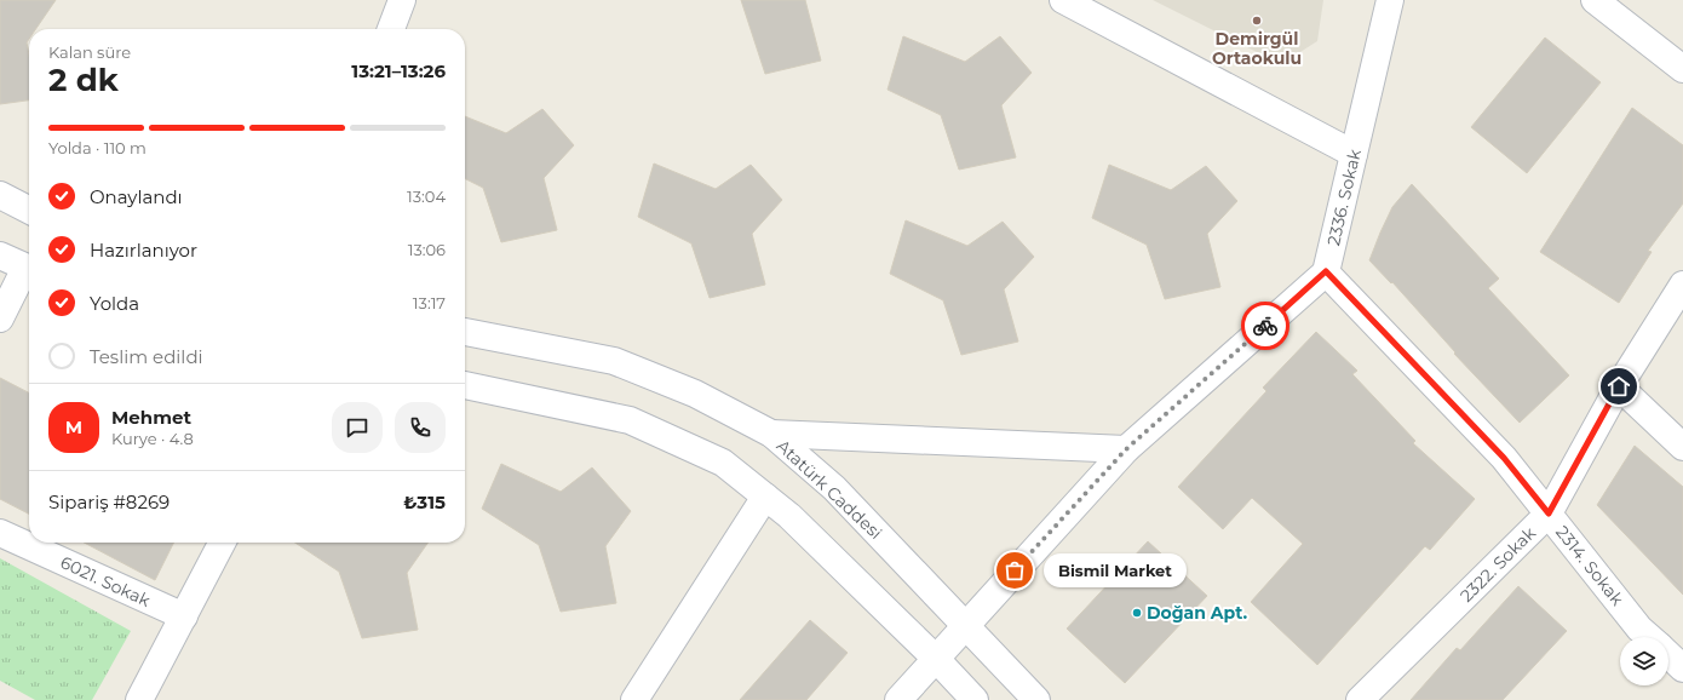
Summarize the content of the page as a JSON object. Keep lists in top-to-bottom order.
{
  "streets": {
    "street": [
      "2336. Sokak",
      "Atatürk Caddesi",
      "2322. Sokak",
      "2314. Sokak",
      "6021. Sokak"
    ]
  },
  "crossings": [
    ["2336. Sokak", "2314. Sokak"],
    ["2322. Sokak", "2314. Sokak"]
  ],
  "places": ["Demirgül Ortaokulu", "Bismil Market", "Doğan Apt."],
  "page": {
    "heading": ["2 dk", "Kalan süre", "13:21–13:26"],
    "panel": [
      "Mehmet",
      "Kurye · 4.8",
      "Sipariş #8269",
      "₺315"
    ],
    "bar": "Yolda · 110 m",
    "list": [
      ["Onaylandı", "13:04"],
      ["Hazırlanıyor", "13:06"],
      ["Yolda", "13:17"],
      "Teslim edildi"
    ],
    "round": "M",
    "bubble": "Bismil Market"
  }
}
